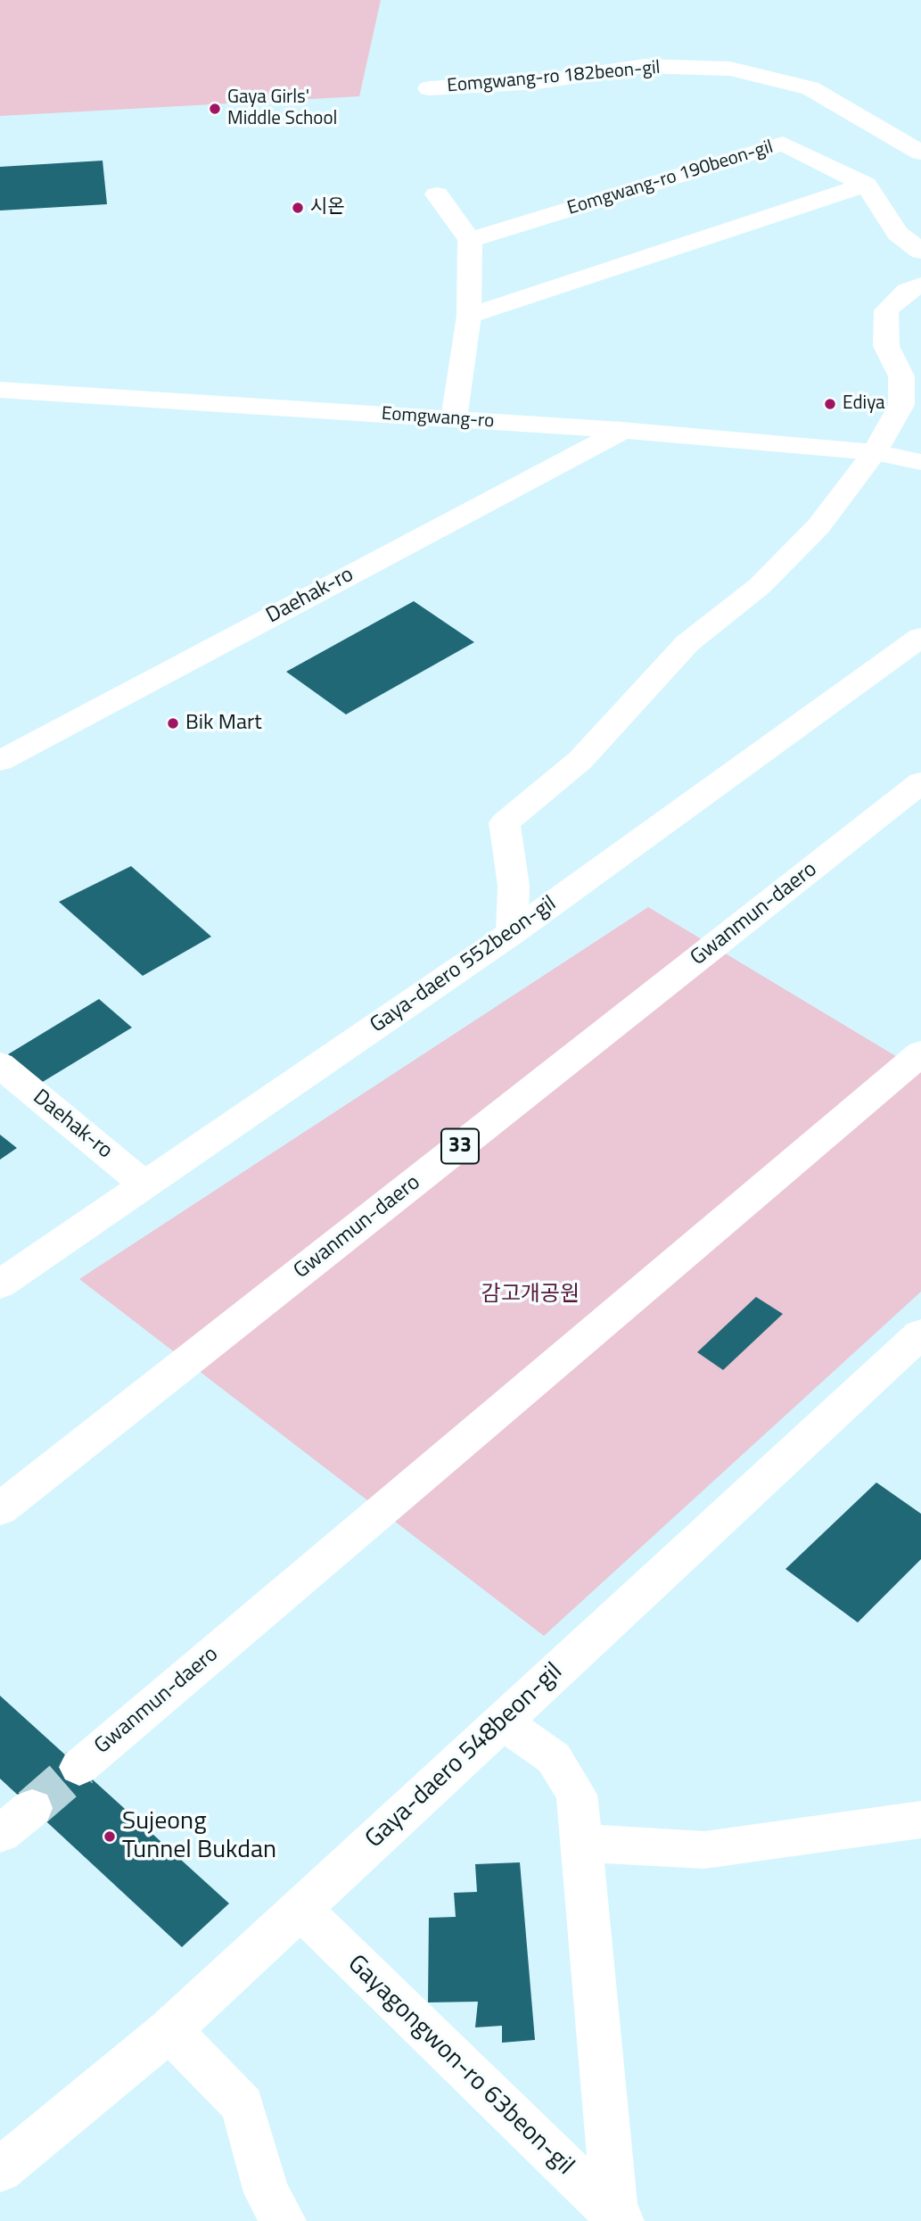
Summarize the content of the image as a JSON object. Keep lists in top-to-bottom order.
{
  "streets": {
    "main road": [
      "Eomgwang-ro 182beon-gil",
      "Eomgwang-ro 190beon-gil",
      "Eomgwang-ro",
      "Daehak-ro",
      "Gwanmun-daero",
      "Gaya-daero 552beon-gil",
      "33",
      "Gaya-daero 548beon-gil",
      "Gayagongwon-ro 63beon-gil"
    ]
  },
  "crossings": [
    ["Eomgwang-ro", "Daehak-ro"],
    ["Daehak-ro", "Gaya-daero 552beon-gil"],
    ["Gaya-daero 548beon-gil", "Gayagongwon-ro 63beon-gil"]
  ],
  "parks": ["감고개공원"],
  "places": [
    "Gaya Girls' Middle School",
    "시온",
    "Ediya",
    "Bik Mart",
    "Sujeong Tunnel Bukdan"
  ]
}
